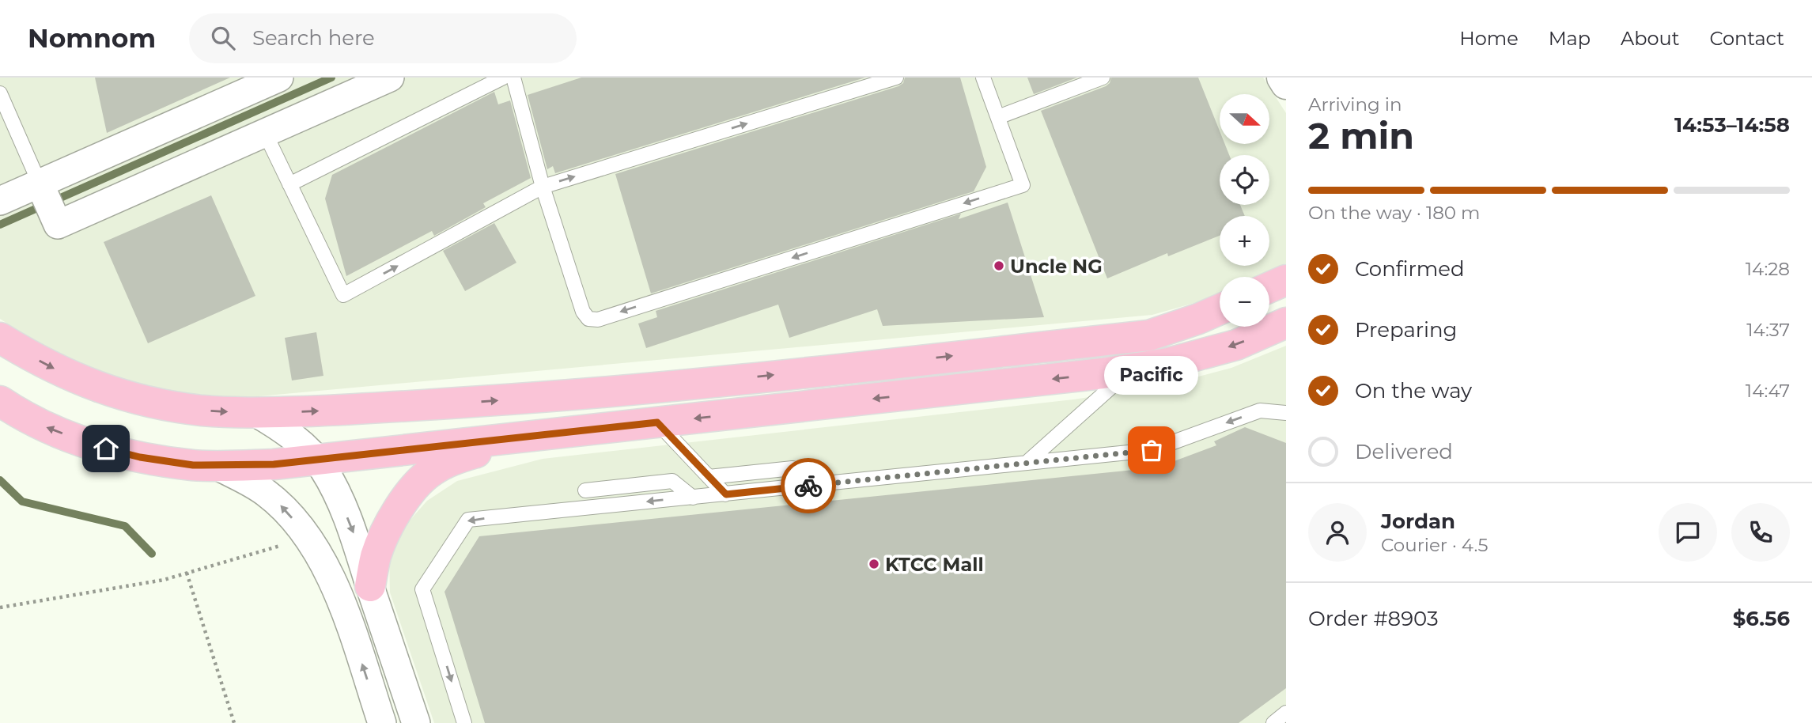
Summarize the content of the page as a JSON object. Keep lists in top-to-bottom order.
{
  "places": ["Uncle NG", "Pacific", "KTCC Mall"],
  "north": "right",
  "page": {
    "header": "Nomnom",
    "search": "Search here",
    "nav": [
      "Home",
      "Map",
      "About",
      "Contact"
    ],
    "heading": ["2 min", "Arriving in", "14:53–14:58"],
    "panel": [
      "Jordan",
      "Courier · 4.5",
      "Order #8903",
      "$6.56"
    ],
    "map_buttons": ["+", "−"],
    "bar": "On the way · 180 m",
    "list": [
      ["Confirmed", "14:28"],
      ["Preparing", "14:37"],
      ["On the way", "14:47"],
      "Delivered"
    ],
    "bubble": "Pacific"
  }
}
